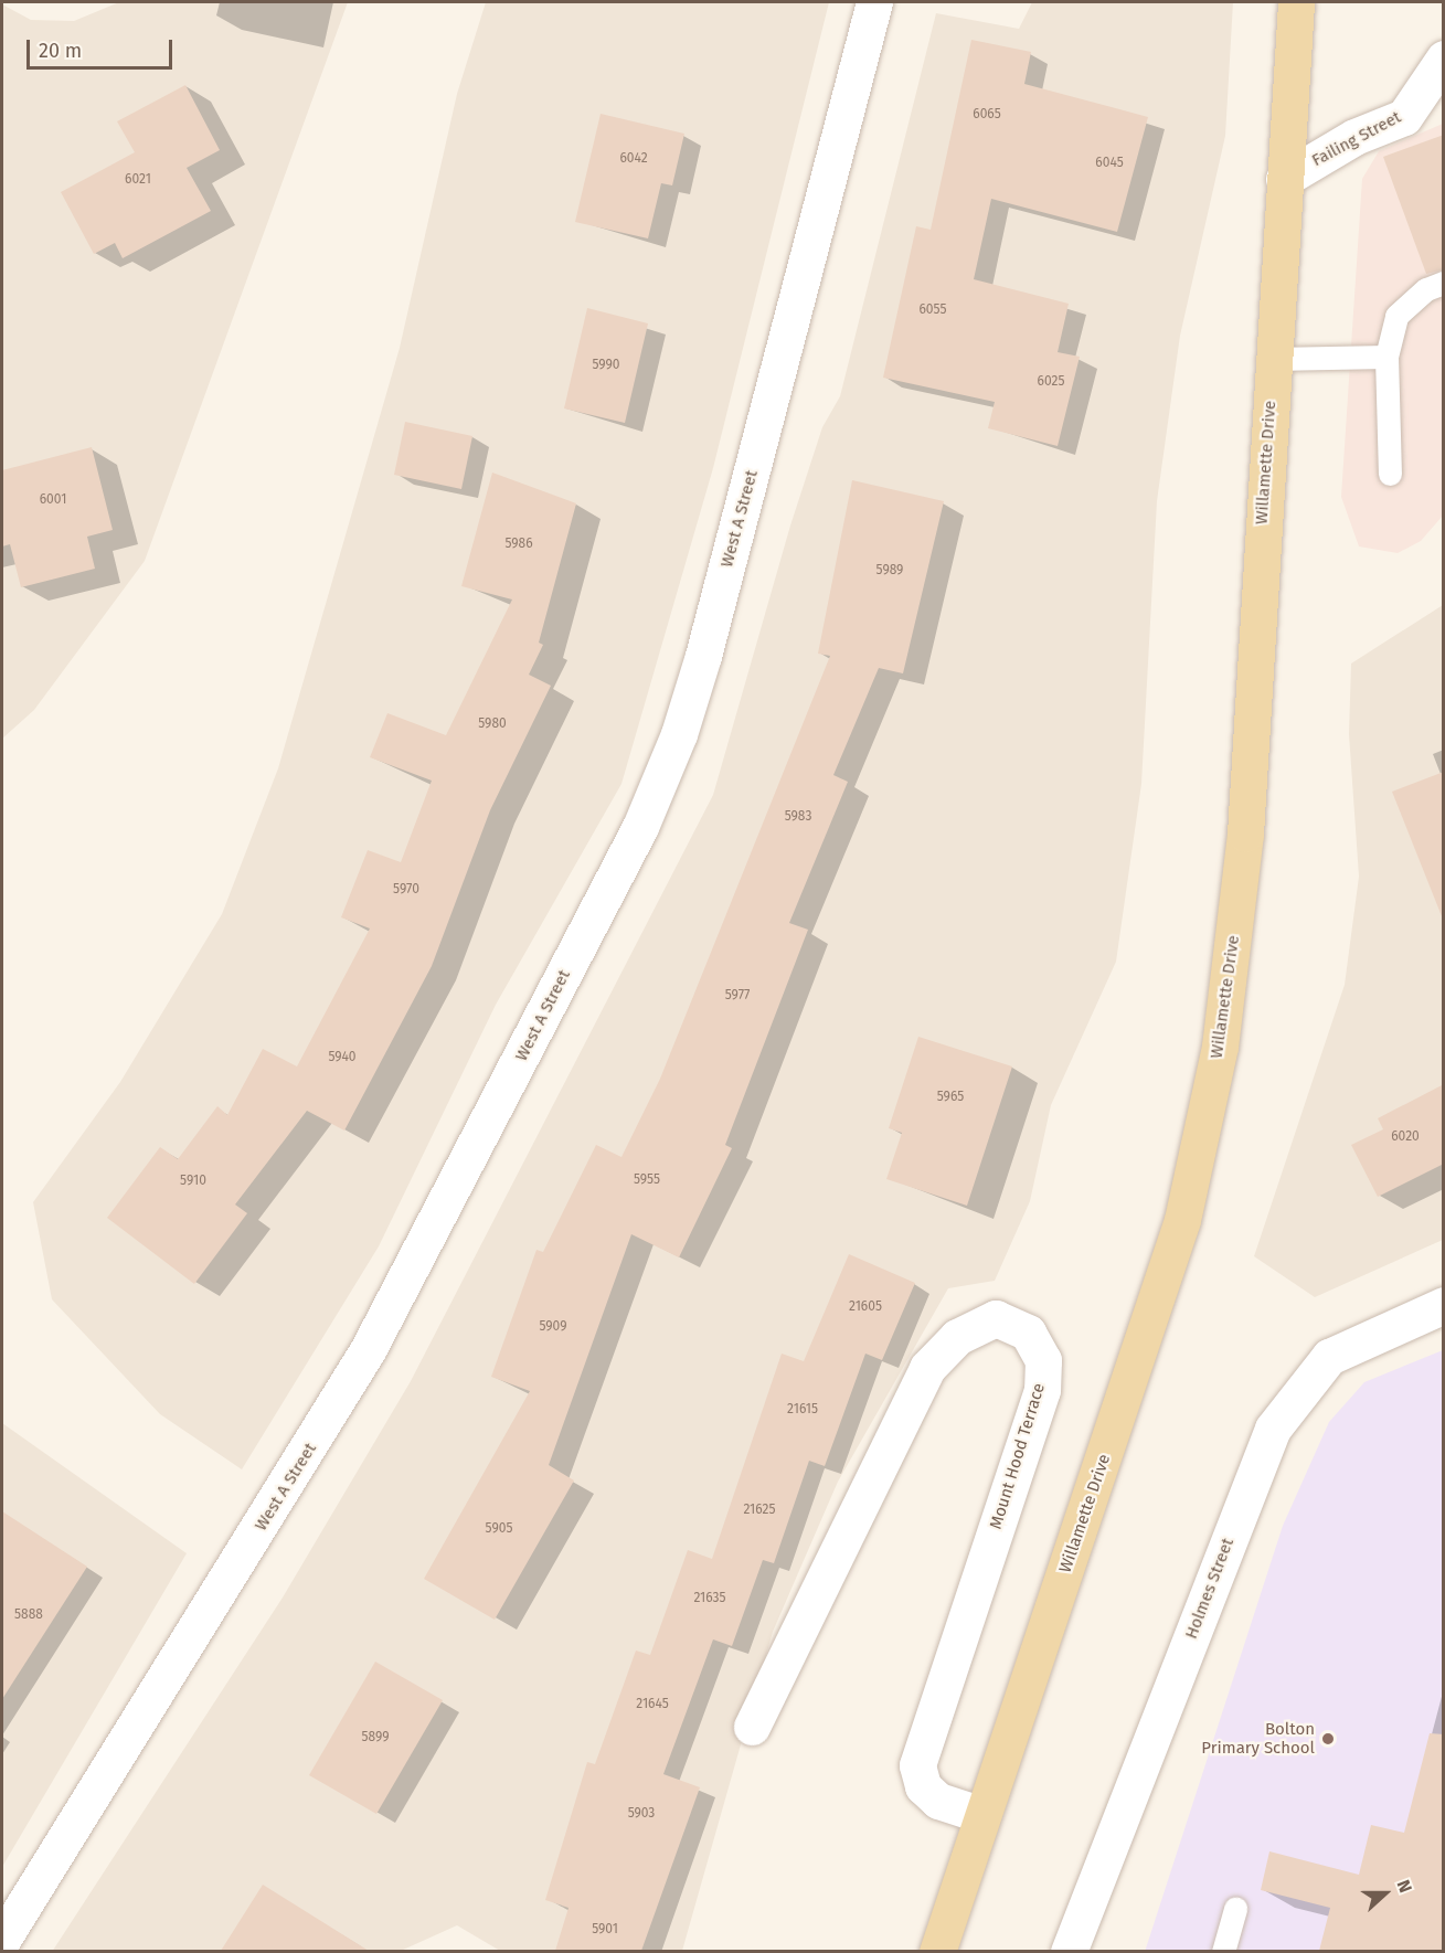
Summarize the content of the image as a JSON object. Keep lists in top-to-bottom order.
{
  "streets": {
    "main road": ["Willamette Drive"],
    "street": [
      "Failing Street",
      "West A Street",
      "Mount Hood Terrace",
      "Holmes Street"
    ]
  },
  "crossings": [
    ["Failing Street", "Willamette Drive"],
    ["Willamette Drive", "Mount Hood Terrace"]
  ],
  "places": ["Bolton Primary School"],
  "house_numbers": [
    "6065",
    "6042",
    "6045",
    "6021",
    "6055",
    "5990",
    "6025",
    "6001",
    "5986",
    "5989",
    "5980",
    "5983",
    "5970",
    "5977",
    "5940",
    "5965",
    "6020",
    "5955",
    "5910",
    "21605",
    "5909",
    "21615",
    "21625",
    "5905",
    "21635",
    "5888",
    "21645",
    "5899",
    "5903",
    "5901"
  ],
  "scale_bar": "20 m",
  "north": "right"
}
